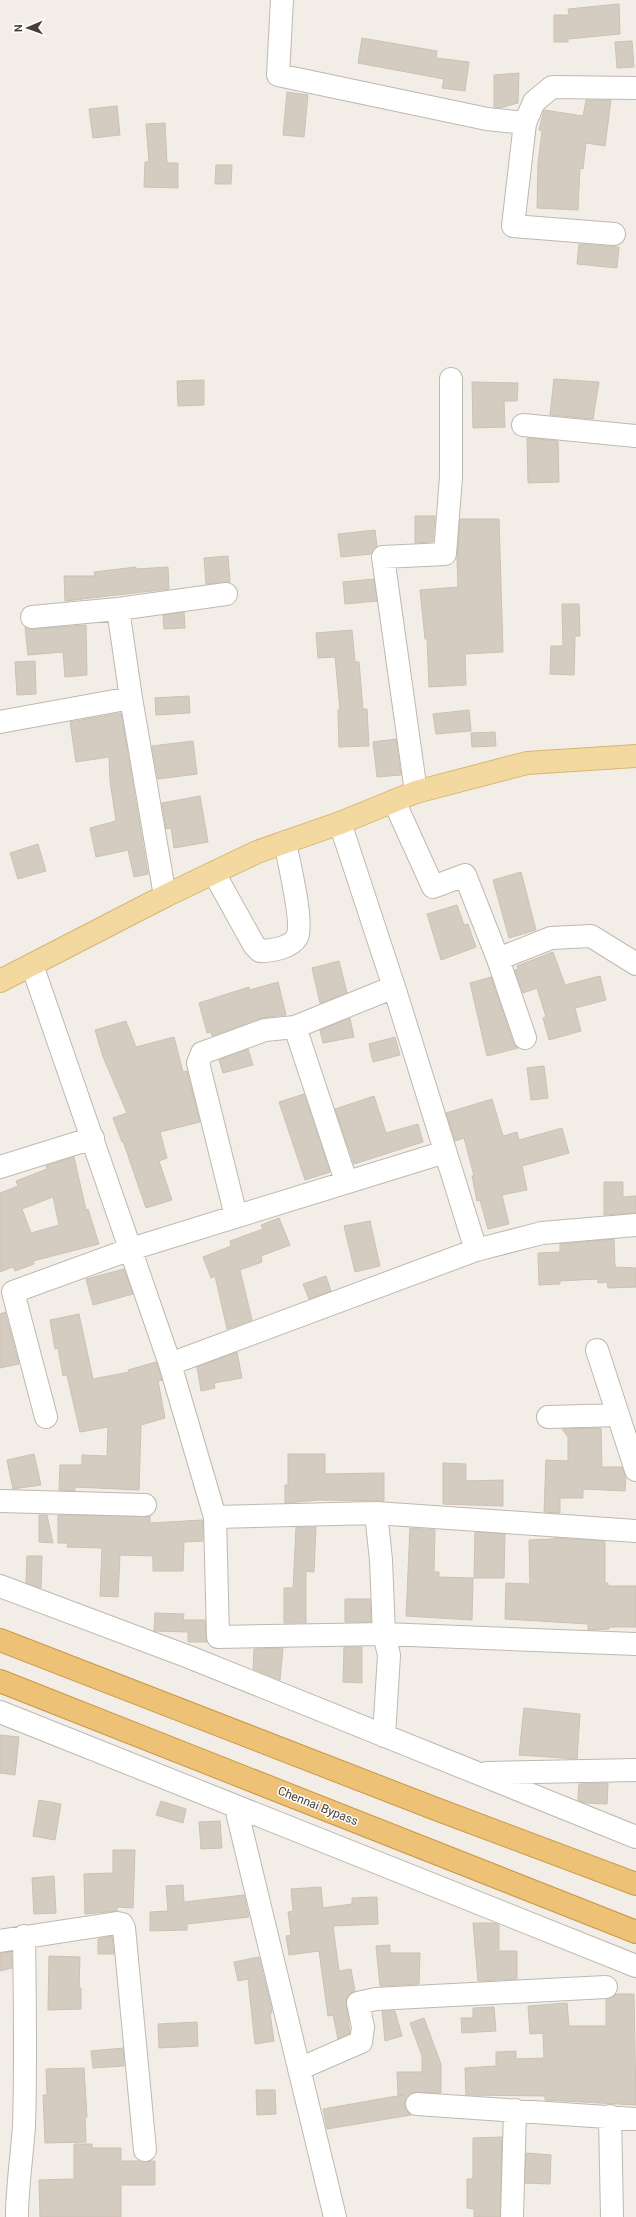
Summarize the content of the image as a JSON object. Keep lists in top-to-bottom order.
{
  "streets": {
    "highway": ["Chennai Bypass"]
  },
  "north": "left"
}
